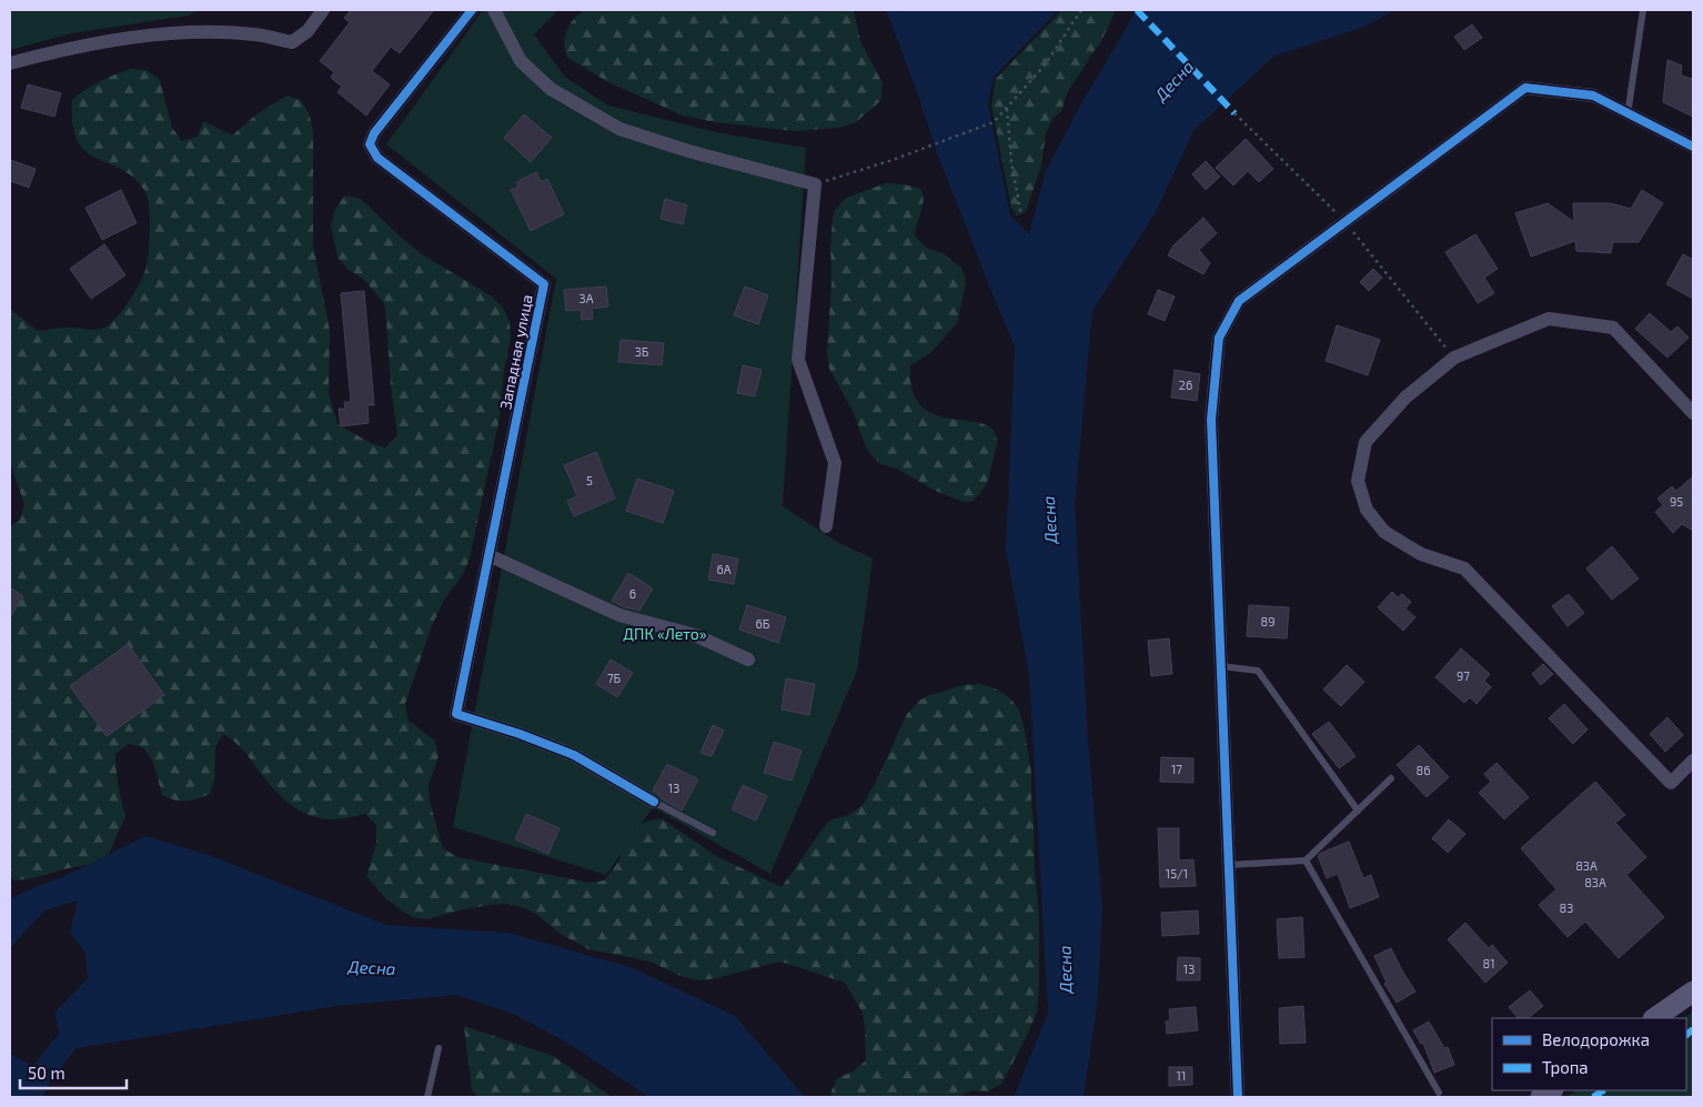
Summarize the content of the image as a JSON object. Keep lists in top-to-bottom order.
{
  "streets": {
    "street": ["Западная улица"]
  },
  "water": ["Десна"],
  "parks": ["ДПК «Лето»"],
  "house_numbers": [
    "3А",
    "3Б",
    "26",
    "5",
    "95",
    "6А",
    "6",
    "89",
    "6Б",
    "97",
    "7Б",
    "17",
    "86",
    "13",
    "83А",
    "15/1",
    "83А",
    "83",
    "81",
    "13",
    "11"
  ],
  "legend": ["Велодорожка", "Тропа"],
  "scale_bar": "50 m"
}
